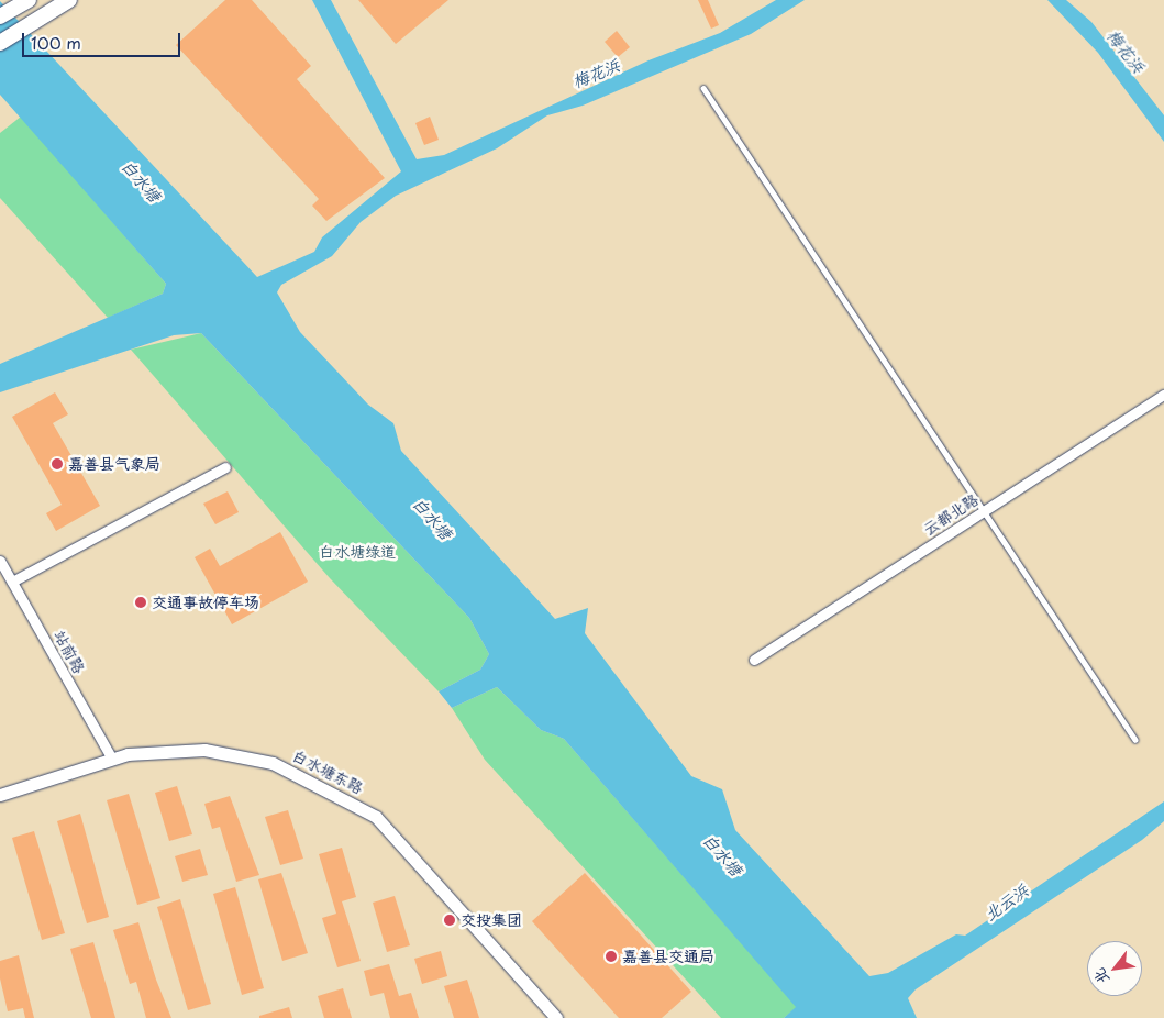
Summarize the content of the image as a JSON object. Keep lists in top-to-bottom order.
{
  "streets": {
    "street": ["云都北路", "站前路", "白水塘东路"]
  },
  "crossings": [
    ["站前路", "白水塘东路"]
  ],
  "water": ["梅花浜", "白水塘", "北云浜"],
  "parks": ["白水塘绿道"],
  "places": [
    "嘉善县气象局",
    "交通事故停车场",
    "交投集团",
    "嘉善县交通局"
  ],
  "scale_bar": "100 m",
  "north": "bottom left"
}
